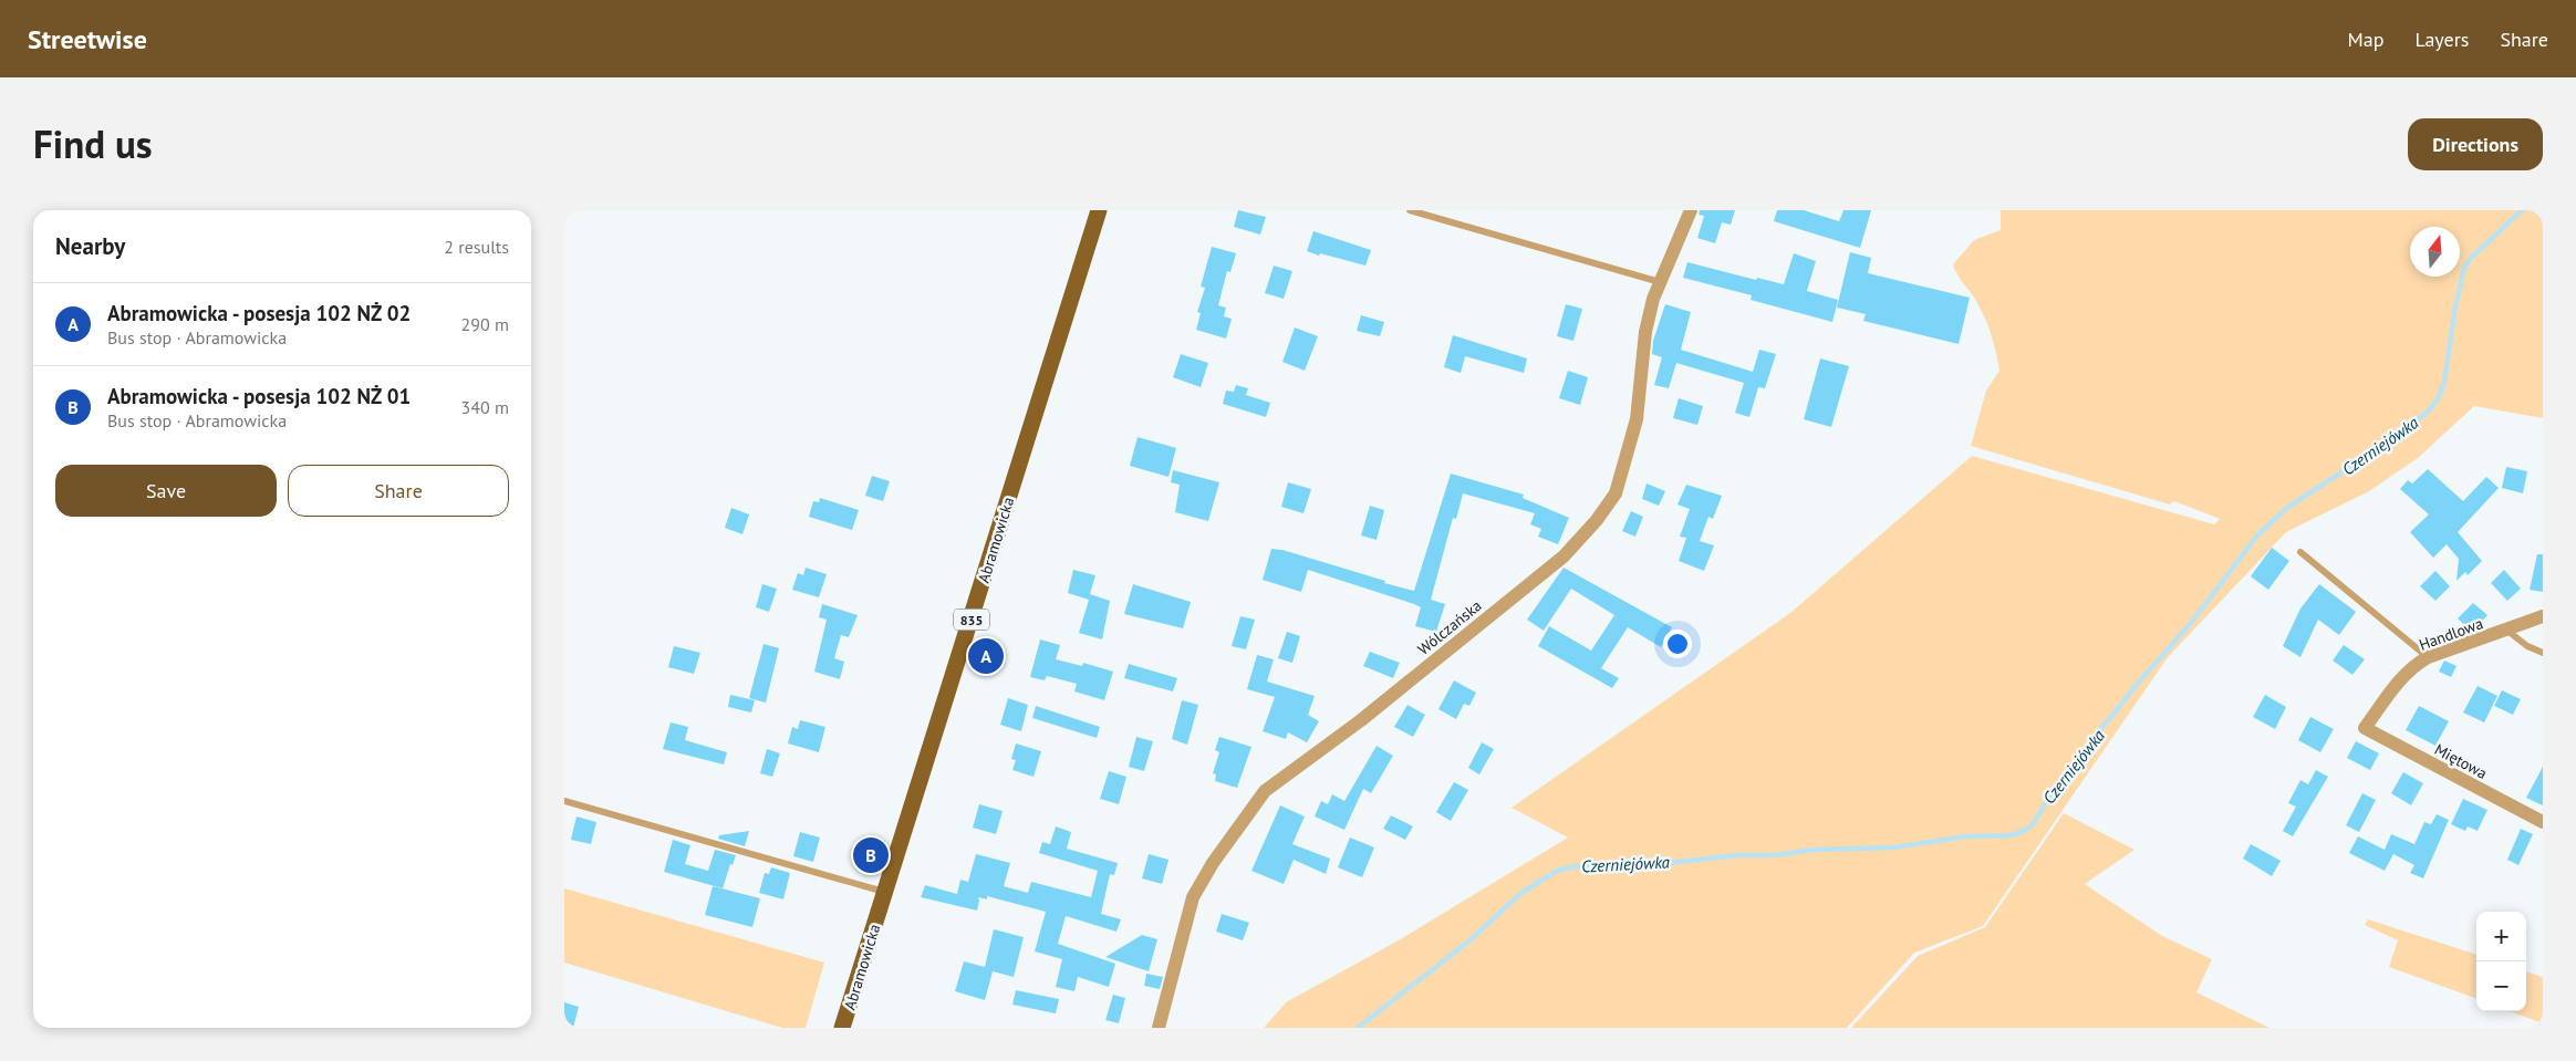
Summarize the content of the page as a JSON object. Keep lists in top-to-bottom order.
{
  "streets": {
    "main road": ["Abramowicka", "835"],
    "street": ["Wólczańska", "Handlowa", "Miętowa"]
  },
  "crossings": [
    ["Handlowa", "Miętowa"]
  ],
  "water": ["Czerniejówka"],
  "north": "top",
  "page": {
    "header": "Streetwise",
    "nav": ["Map", "Layers", "Share"],
    "title": "Find us",
    "buttons": [
      "Directions",
      ["Save", "Share"]
    ],
    "heading": ["Nearby", "2 results"],
    "list": [
      {
        "mark": "A",
        "name": "Abramowicka - posesja 102 NŻ 02",
        "note": "Bus stop · Abramowicka",
        "value": "290 m"
      },
      {
        "mark": "B",
        "name": "Abramowicka - posesja 102 NŻ 01",
        "note": "Bus stop · Abramowicka",
        "value": "340 m"
      }
    ],
    "pins": ["A", "B"],
    "map_buttons": ["+", "−"]
  }
}
